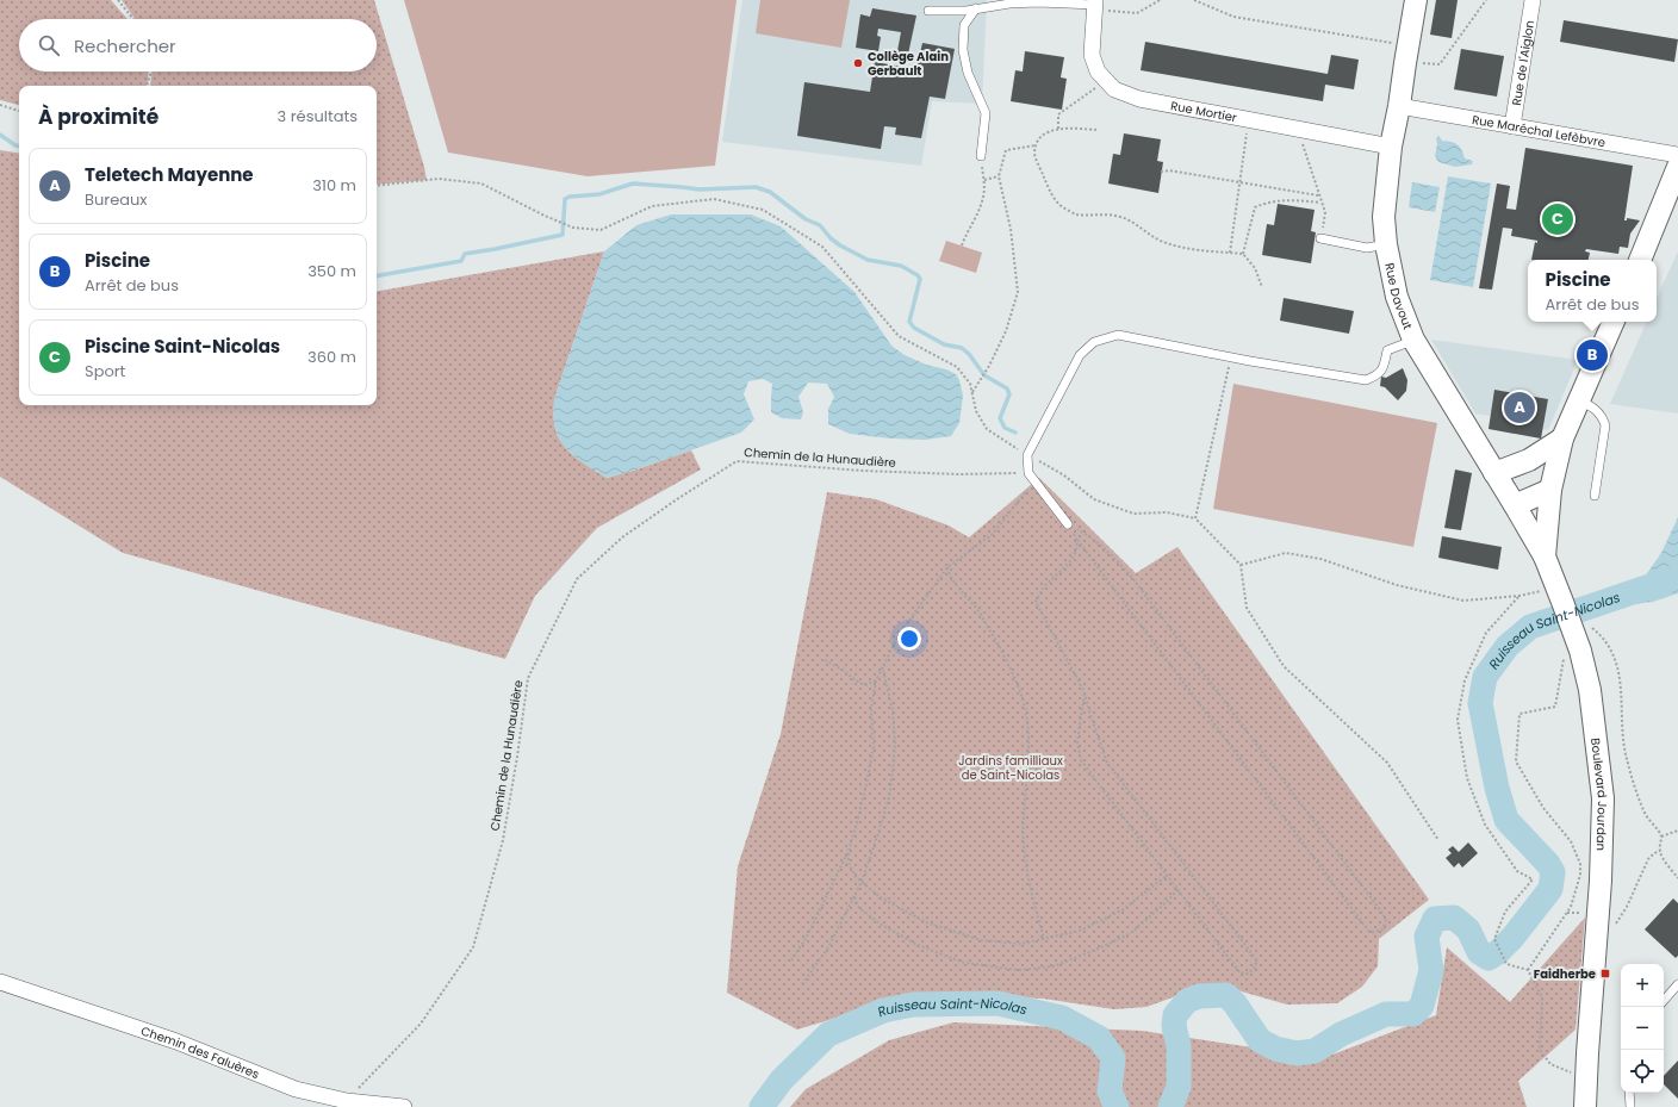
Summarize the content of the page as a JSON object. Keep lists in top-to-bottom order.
{
  "streets": {
    "street": [
      "Rue de l'Aiglon",
      "Rue Mortier",
      "Rue Maréchal Lefèbvre",
      "Rue Davout",
      "Boulevard Jourdan",
      "Chemin des Faluères"
    ],
    "path": ["Chemin de la Hunaudière"]
  },
  "crossings": [
    ["Rue de l'Aiglon", "Rue Maréchal Lefèbvre"],
    ["Rue Mortier", "Rue Davout"],
    ["Rue Maréchal Lefèbvre", "Rue Davout"],
    ["Rue Davout", "Boulevard Jourdan"],
    ["Chemin de la Hunaudière", "Chemin des Faluères"]
  ],
  "water": ["Ruisseau Saint-Nicolas"],
  "parks": ["Jardins familliaux de Saint-Nicolas"],
  "places": {
    "other": ["Collège Alain Gerbault"],
    "transit": ["Faidherbe"]
  },
  "page": {
    "search": "Rechercher",
    "heading": ["À proximité", "3 résultats"],
    "list": [
      {
        "mark": "A",
        "name": "Teletech Mayenne",
        "note": "Bureaux",
        "value": "310 m"
      },
      {
        "mark": "B",
        "name": "Piscine",
        "note": "Arrêt de bus",
        "value": "350 m"
      },
      {
        "mark": "C",
        "name": "Piscine Saint-Nicolas",
        "note": "Sport",
        "value": "360 m"
      }
    ],
    "pins": ["C", "B", "A"],
    "popup": ["Piscine", "Arrêt de bus"],
    "map_buttons": ["+", "−"]
  }
}
